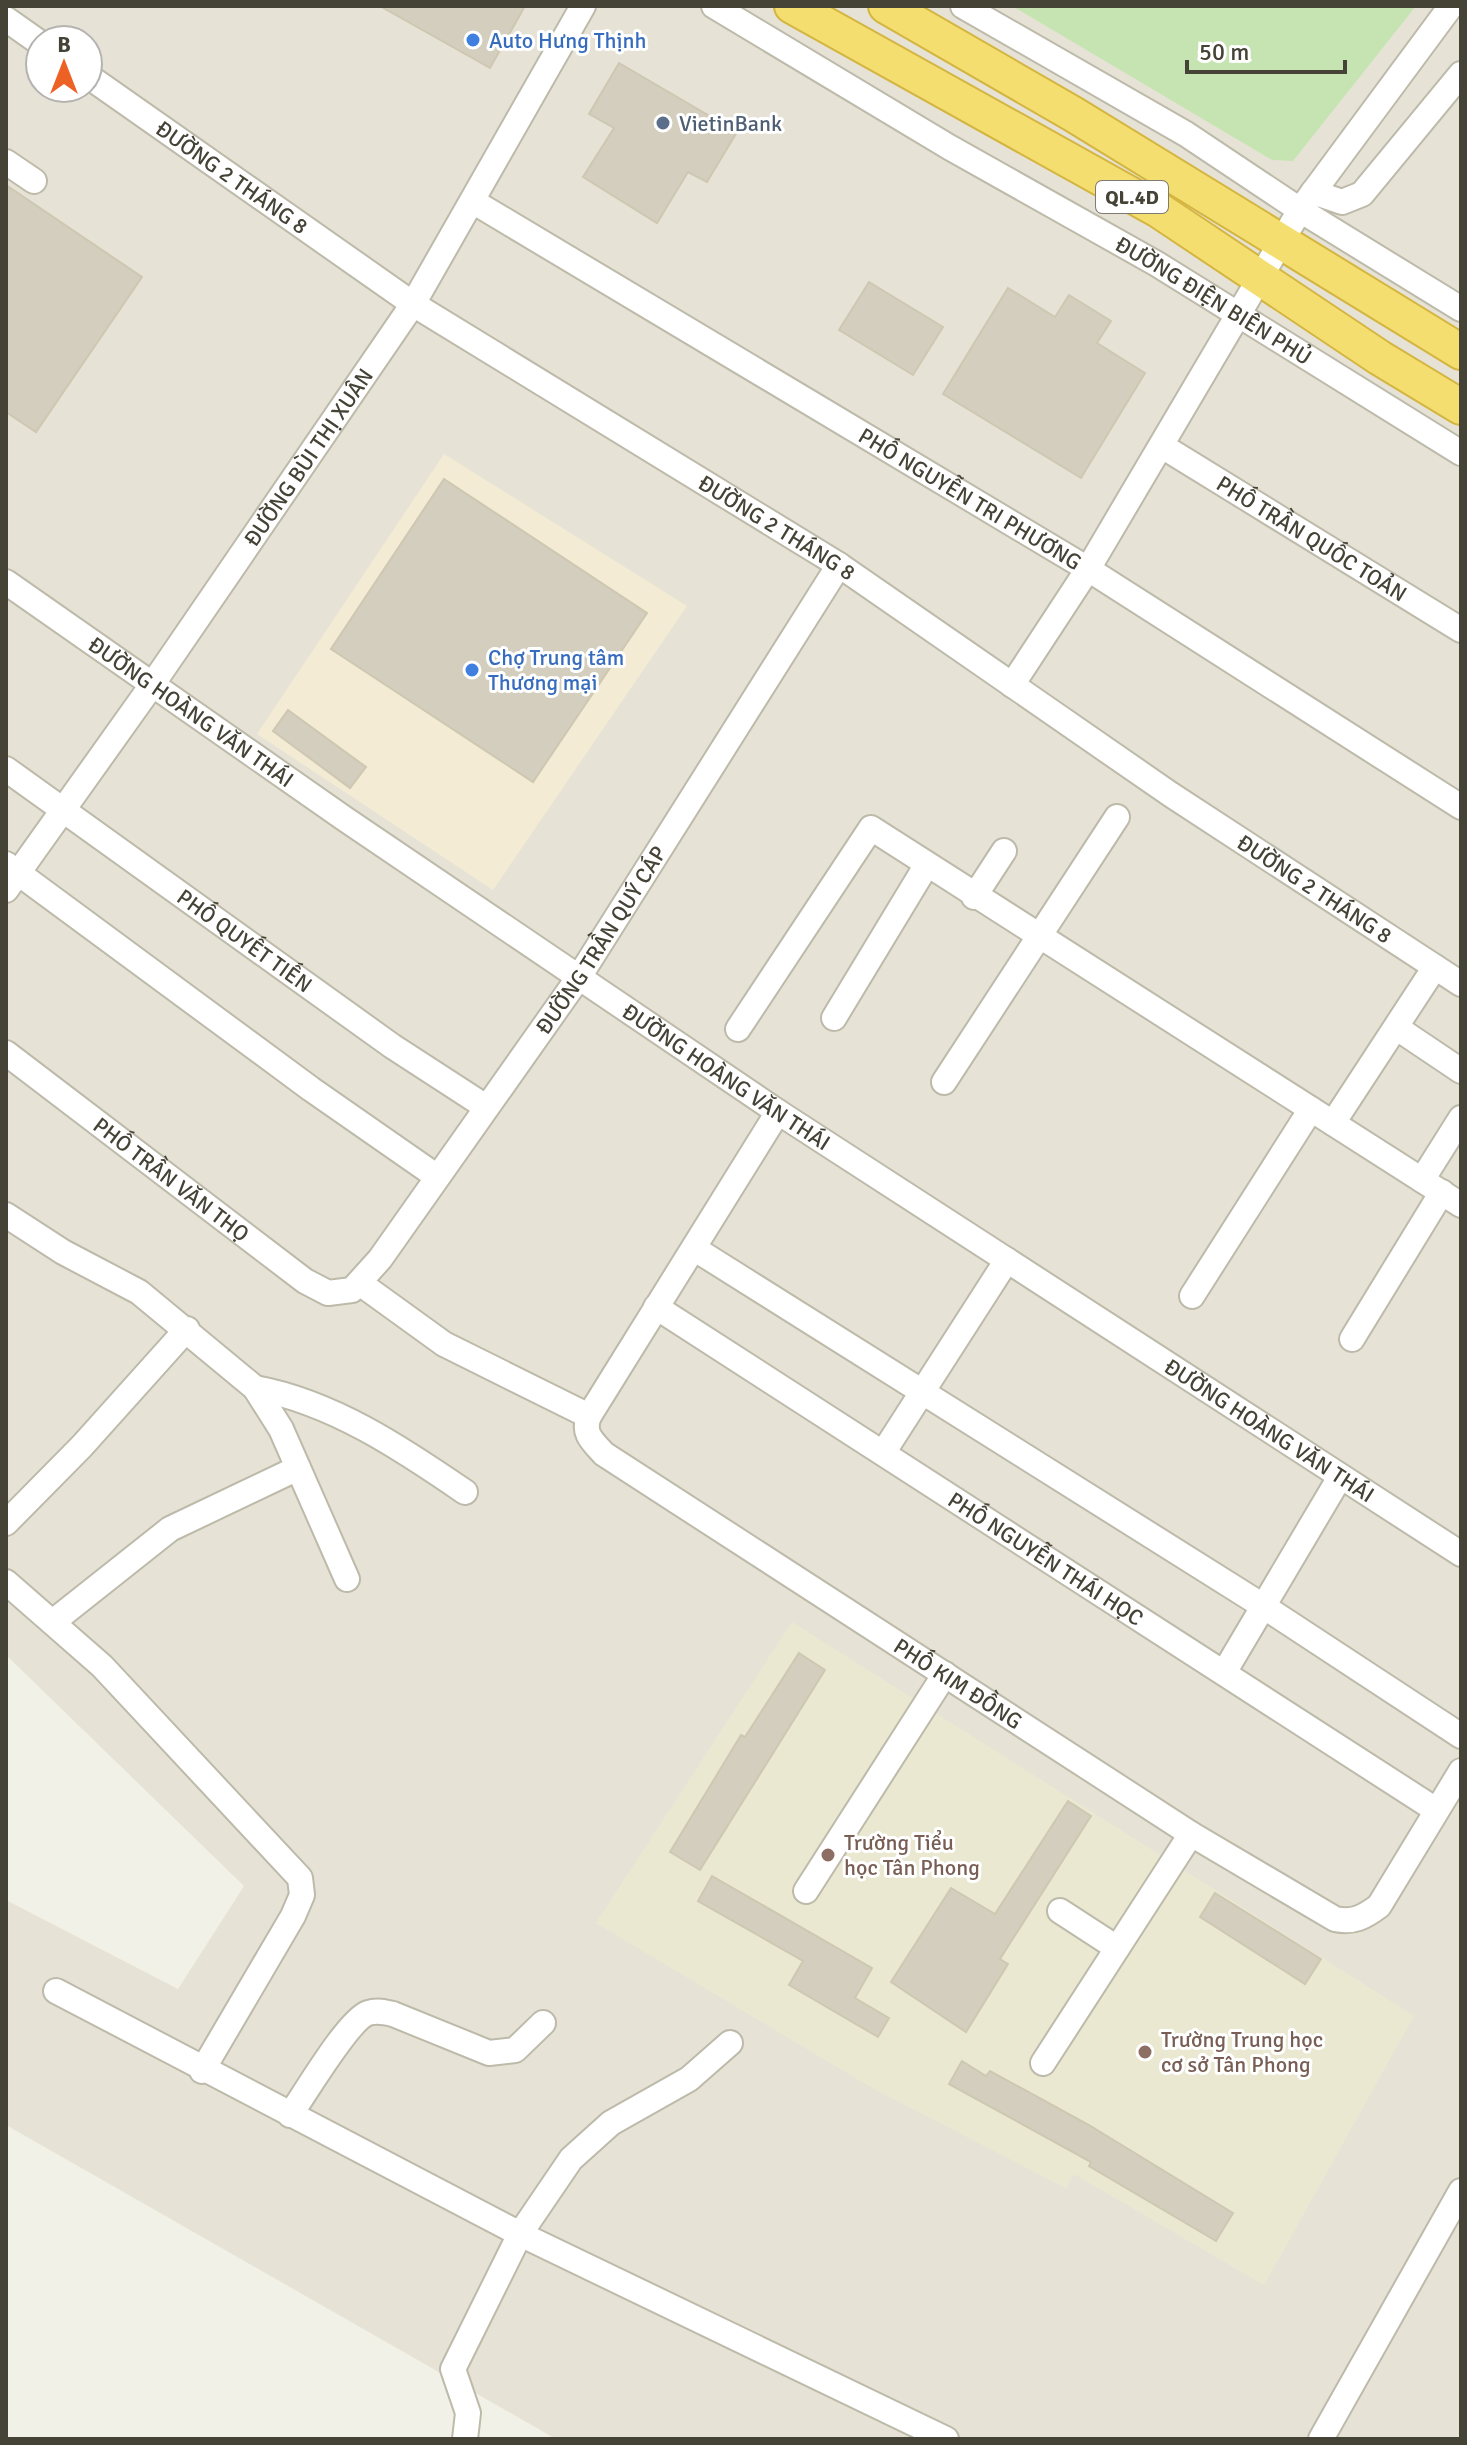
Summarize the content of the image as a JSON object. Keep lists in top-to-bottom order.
{
  "streets": {
    "highway": ["QL.4D", "ĐƯỜNG ĐIỆN BIÊN PHỦ"],
    "street": [
      "ĐƯỜNG 2 THÁNG 8",
      "ĐƯỜNG BÙI THỊ XUÂN",
      "PHỐ NGUYỄN TRI PHƯƠNG",
      "PHỐ TRẦN QUỐC TOẢN",
      "ĐƯỜNG HOÀNG VĂN THÁI",
      "ĐƯỜNG TRẦN QUÝ CÁP",
      "PHỐ QUYẾT TIẾN",
      "PHỐ TRẦN VĂN THỌ",
      "PHỐ NGUYỄN THÁI HỌC",
      "PHỐ KIM ĐỒNG"
    ]
  },
  "crossings": [
    ["ĐƯỜNG 2 THÁNG 8", "ĐƯỜNG BÙI THỊ XUÂN"],
    ["ĐƯỜNG 2 THÁNG 8", "ĐƯỜNG TRẦN QUÝ CÁP"],
    ["ĐƯỜNG BÙI THỊ XUÂN", "PHỐ NGUYỄN TRI PHƯƠNG"],
    ["ĐƯỜNG BÙI THỊ XUÂN", "ĐƯỜNG HOÀNG VĂN THÁI"],
    ["ĐƯỜNG BÙI THỊ XUÂN", "PHỐ QUYẾT TIẾN"],
    ["ĐƯỜNG HOÀNG VĂN THÁI", "ĐƯỜNG TRẦN QUÝ CÁP"],
    ["ĐƯỜNG TRẦN QUÝ CÁP", "PHỐ QUYẾT TIẾN"],
    ["ĐƯỜNG TRẦN QUÝ CÁP", "PHỐ TRẦN VĂN THỌ"],
    ["PHỐ TRẦN VĂN THỌ", "PHỐ KIM ĐỒNG"],
    ["PHỐ NGUYỄN THÁI HỌC", "PHỐ KIM ĐỒNG"]
  ],
  "places": [
    "Auto Hưng Thịnh",
    "VietinBank",
    "Chợ Trung tâm Thương mại",
    "Trường Tiểu học Tân Phong",
    "Trường Trung học cơ sở Tân Phong"
  ],
  "scale_bar": "50 m",
  "north": "top"
}
